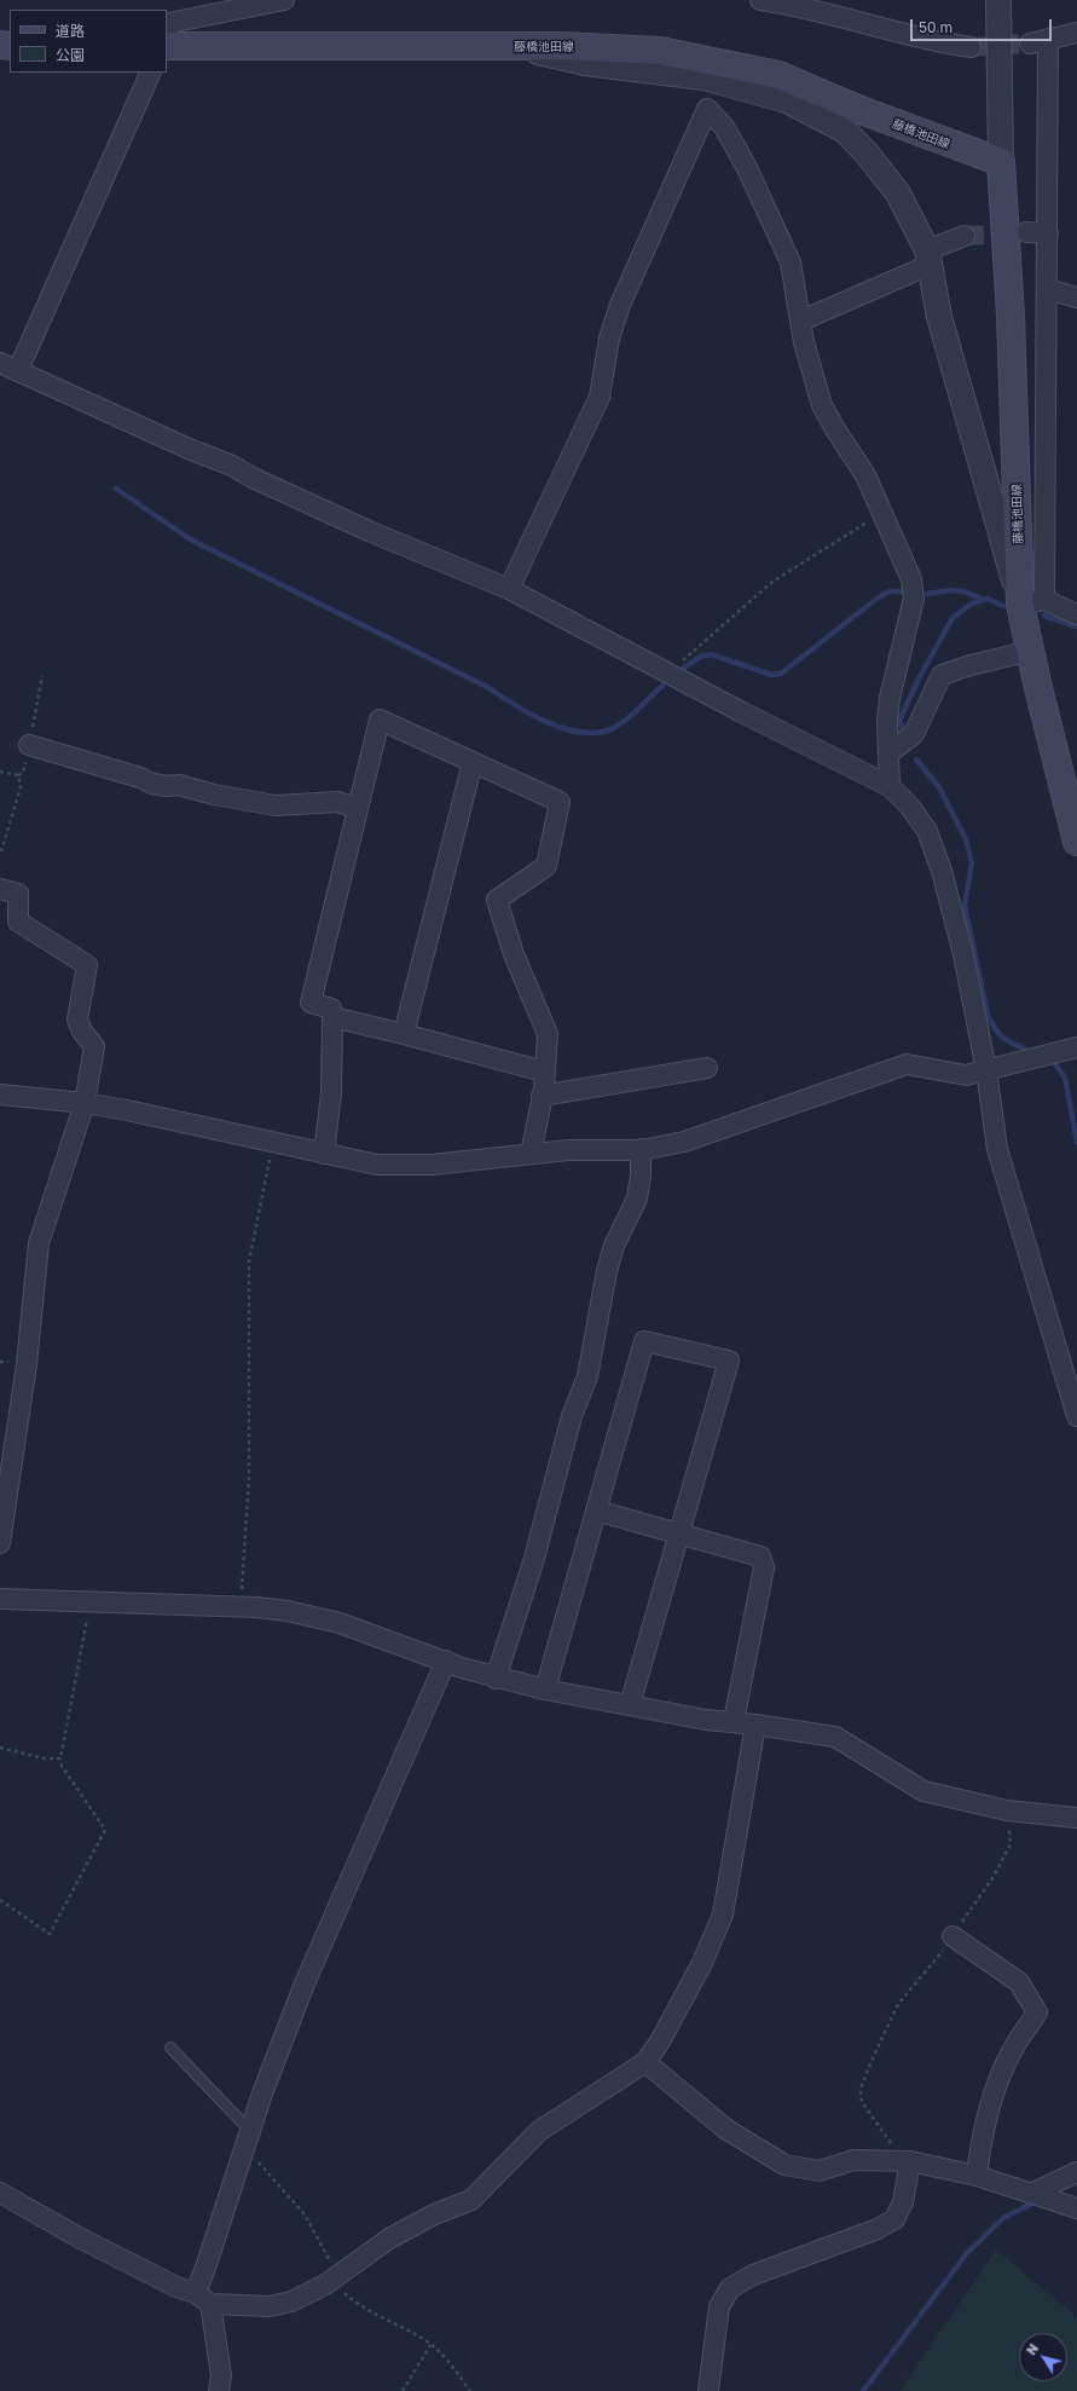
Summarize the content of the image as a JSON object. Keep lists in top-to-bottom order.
{
  "streets": {
    "main road": ["藤橋池田線"]
  },
  "legend": ["道路", "公園"],
  "scale_bar": "50 m",
  "north": "top left"
}
